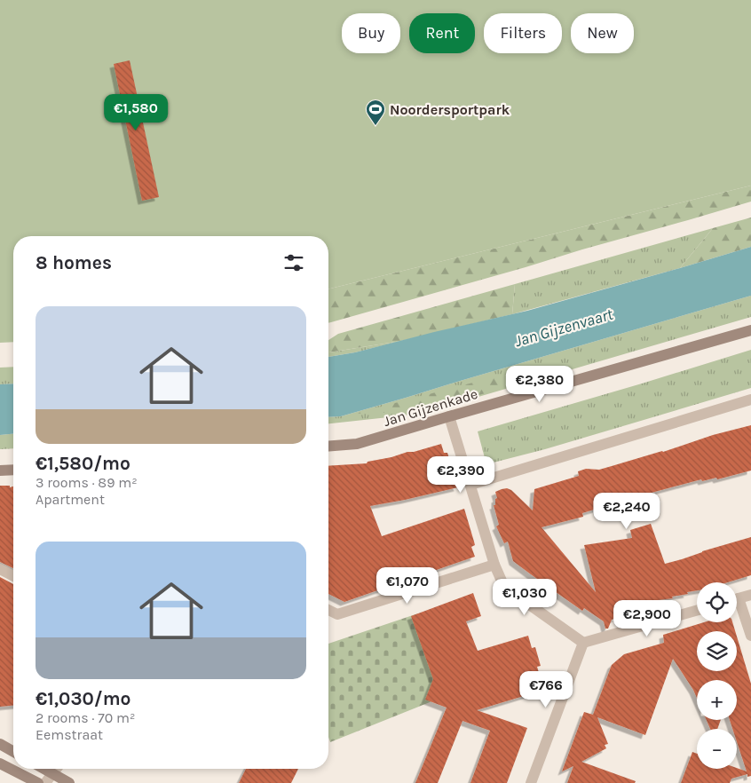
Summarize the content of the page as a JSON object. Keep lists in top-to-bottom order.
{
  "streets": {
    "street": ["Jan Gijzenkade"]
  },
  "water": ["Jan Gijzenvaart"],
  "places": {
    "sports": ["Noordersportpark"]
  },
  "page": {
    "chip": [
      "Buy",
      "Rent",
      "Filters",
      "New"
    ],
    "price": [
      "€1,580",
      "€2,380",
      "€2,390",
      "€2,240",
      "€1,070",
      "€1,030",
      "€2,900",
      "€766"
    ],
    "heading": "8 homes",
    "list": [
      {
        "name": "€1,580/mo",
        "note": "3 rooms · 89 m² · Apartment"
      },
      {
        "name": "€1,030/mo",
        "note": "2 rooms · 70 m² · Eemstraat"
      }
    ],
    "map_buttons": ["+", "−"]
  }
}
